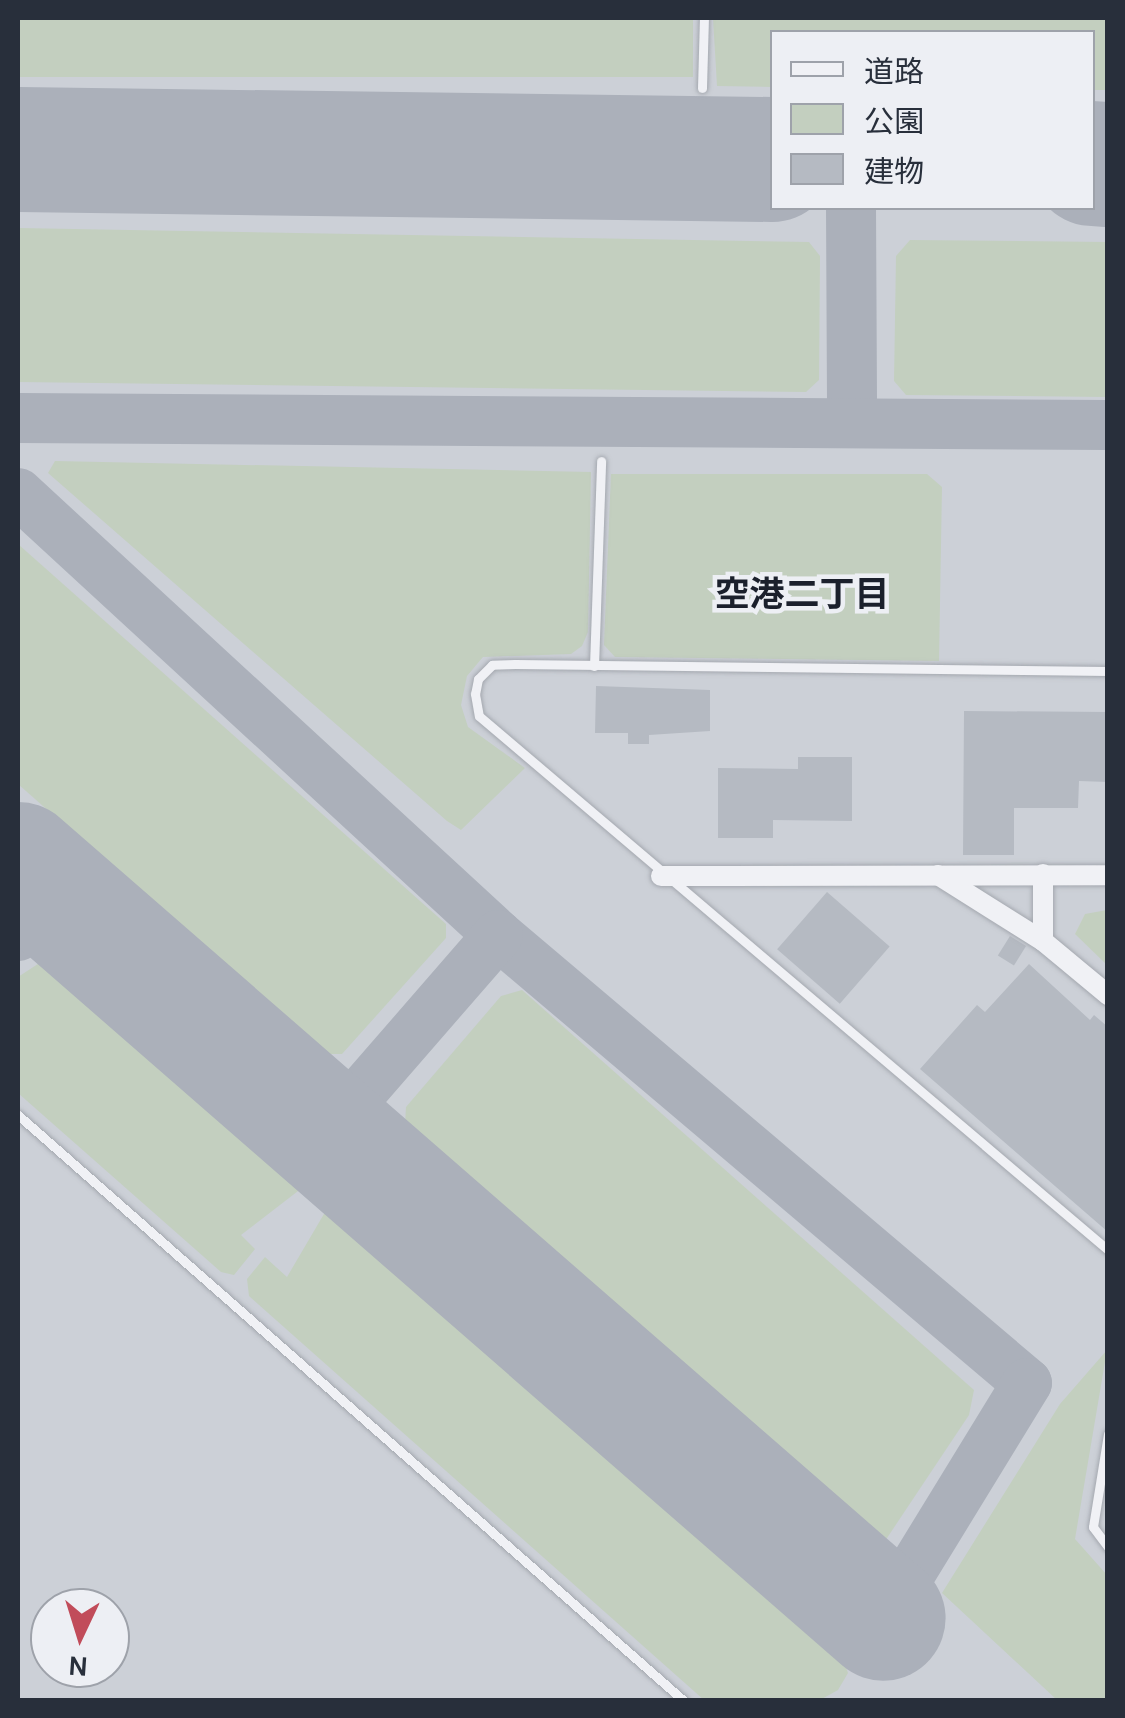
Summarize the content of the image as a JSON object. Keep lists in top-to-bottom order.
{
  "districts": ["空港二丁目"],
  "legend": ["道路", "公園", "建物"],
  "north": "bottom"
}
